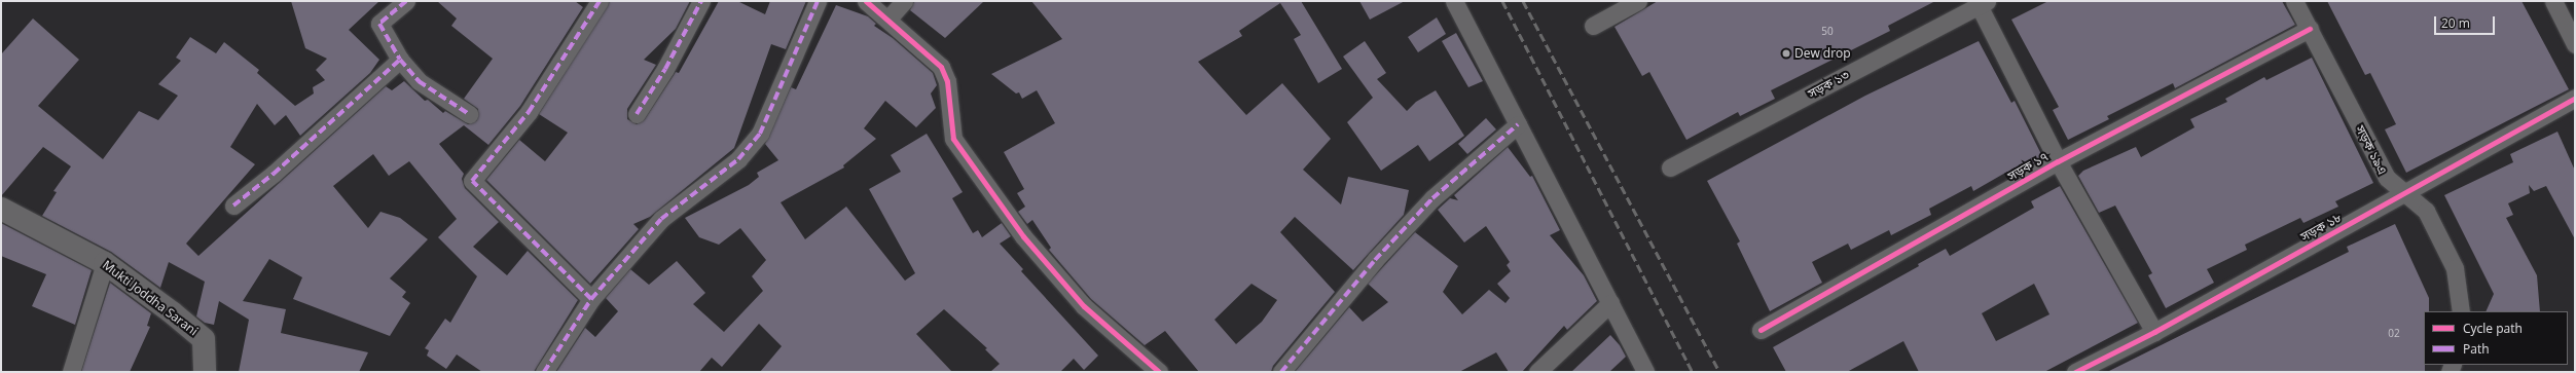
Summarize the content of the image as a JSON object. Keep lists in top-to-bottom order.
{
  "streets": {
    "street": [
      "সড়ক ১৩",
      "সড়ক ১৯এ",
      "সড়ক ১৭",
      "সড়ক ১৮",
      "Mukti Joddha Sarani"
    ]
  },
  "crossings": [
    ["সড়ক ১৯এ", "সড়ক ১৭"],
    ["সড়ক ১৯এ", "সড়ক ১৮"]
  ],
  "places": ["Dew drop"],
  "house_numbers": ["50", "02"],
  "legend": ["Cycle path", "Path"],
  "scale_bar": "20 m"
}
